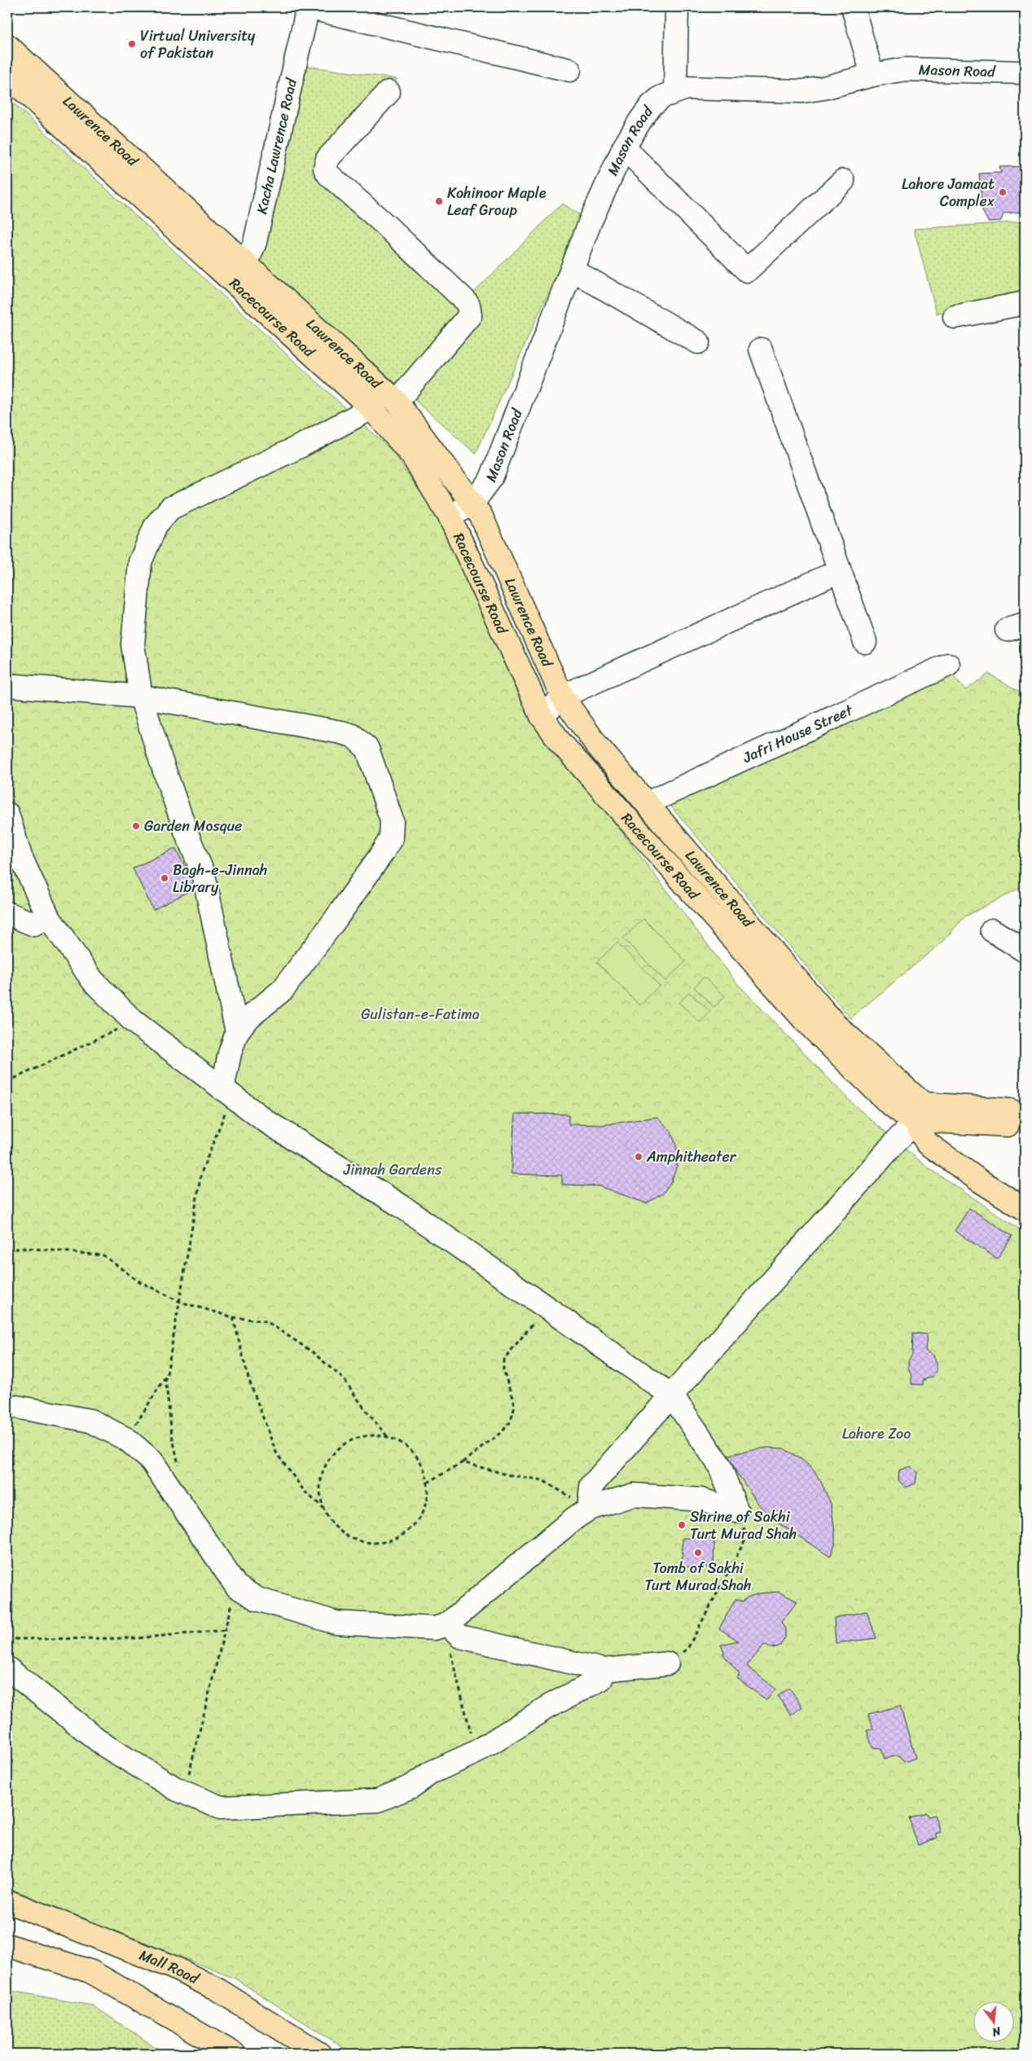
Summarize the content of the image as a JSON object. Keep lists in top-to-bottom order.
{
  "streets": {
    "main road": ["Lawrence Road", "Racecourse Road", "Mall Road"],
    "street": ["Mason Road", "Kacha Lawrence Road", "Jafri House Street"]
  },
  "crossings": [
    ["Mason Road", "Lawrence Road"],
    ["Mason Road", "Racecourse Road"],
    ["Lawrence Road", "Kacha Lawrence Road"],
    ["Lawrence Road", "Racecourse Road"],
    ["Lawrence Road", "Jafri House Street"],
    ["Kacha Lawrence Road", "Racecourse Road"]
  ],
  "parks": ["Gulistan-e-Fatima", "Jinnah Gardens", "Lahore Zoo"],
  "places": [
    "Virtual University of Pakistan",
    "Lahore Jamaat Complex",
    "Kohinoor Maple Leaf Group",
    "Garden Mosque",
    "Bagh-e-Jinnah Library",
    "Amphitheater",
    "Shrine of Sakhi Turt Murad Shah",
    "Tomb of Sakhi Turt Murad Shah"
  ],
  "north": "bottom"
}
